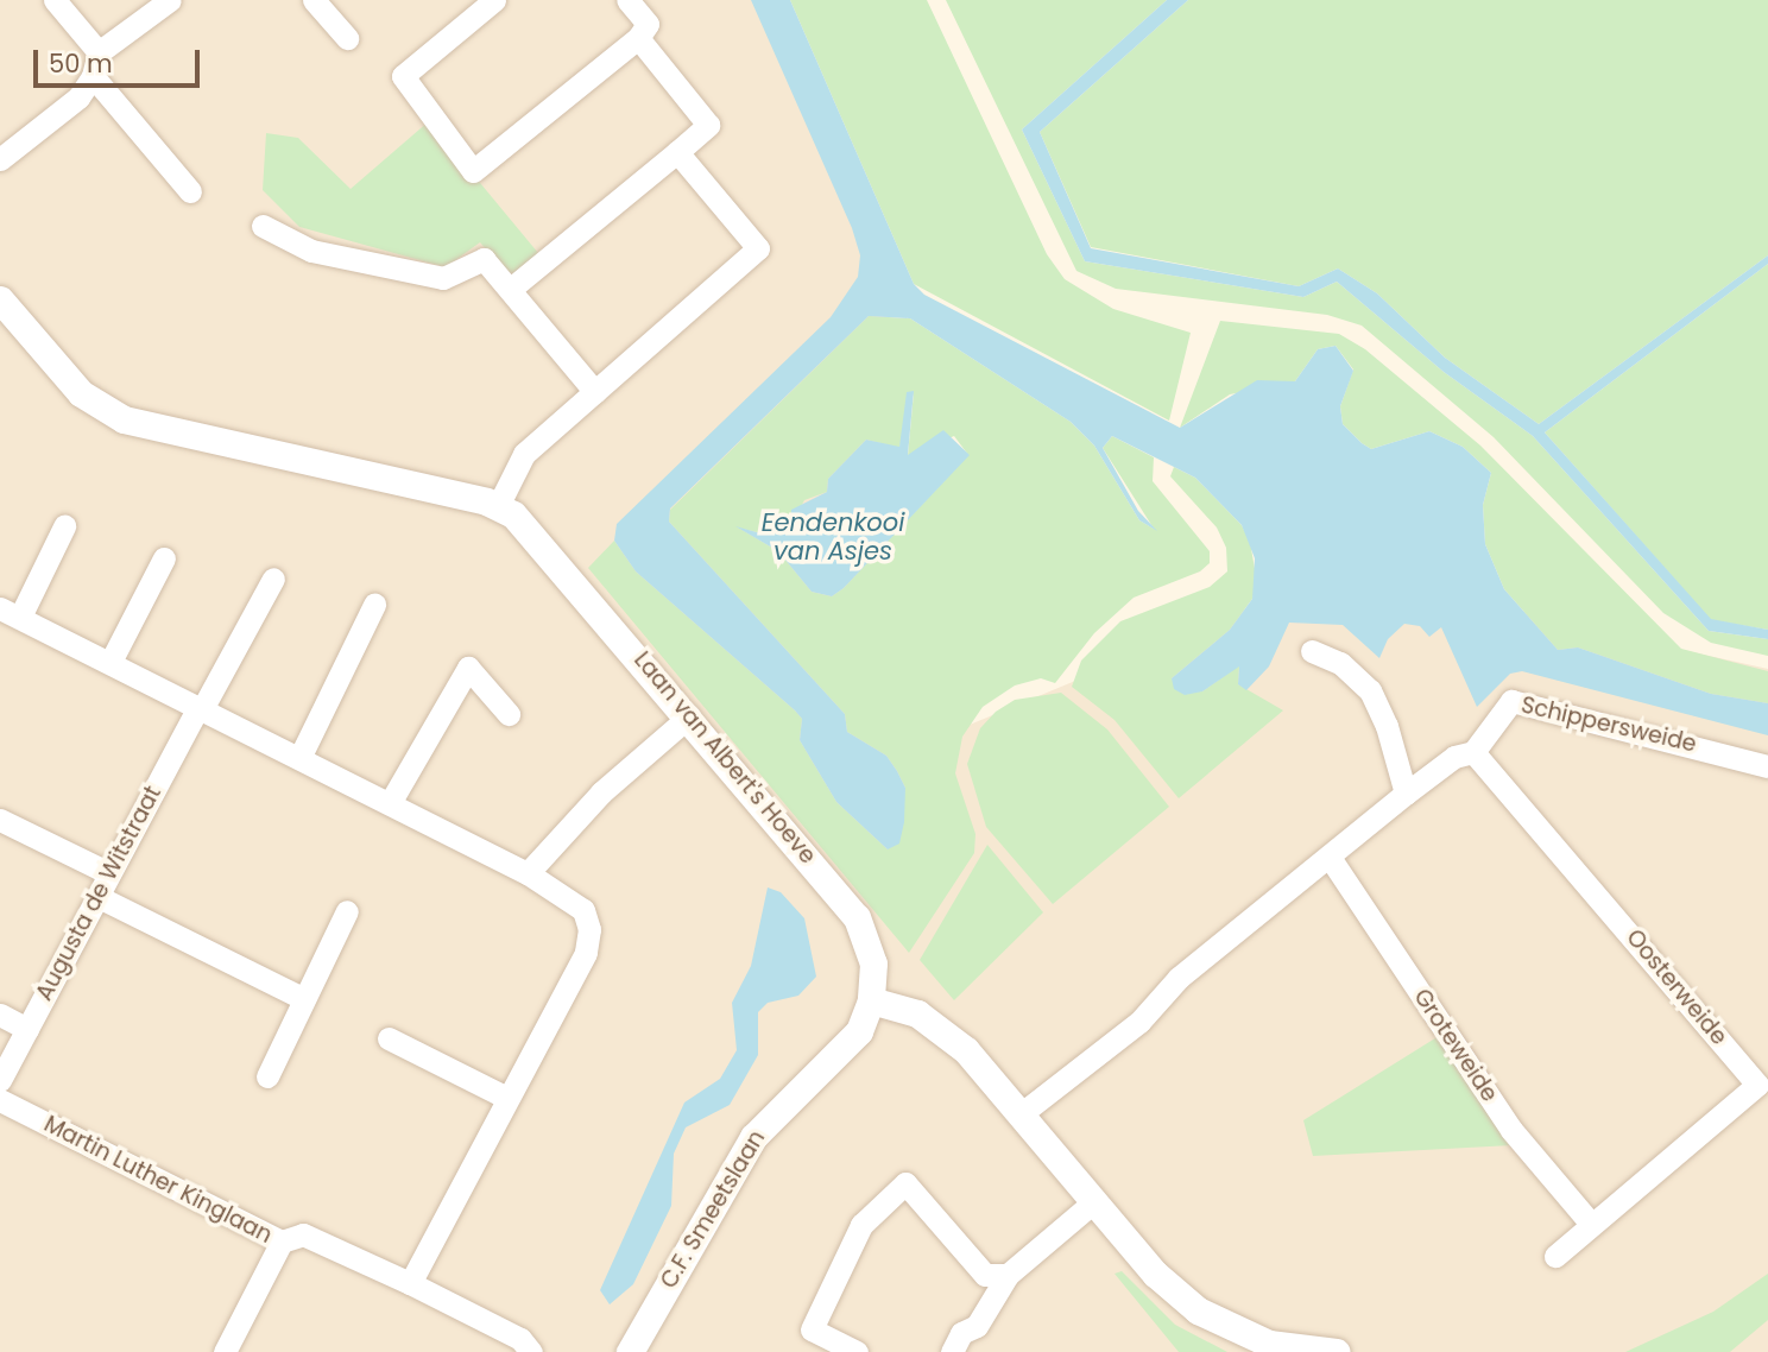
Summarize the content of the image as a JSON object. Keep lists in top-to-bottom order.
{
  "streets": {
    "street": [
      "Schippersweide",
      "Laan van Albert's Hoeve",
      "Augusta de Witstraat",
      "Oosterweide",
      "Groteweide",
      "Martin Luther Kinglaan",
      "C.F. Smeetslaan"
    ]
  },
  "crossings": [
    ["Schippersweide", "Oosterweide"],
    ["Laan van Albert's Hoeve", "C.F. Smeetslaan"],
    ["Oosterweide", "Groteweide"]
  ],
  "water": ["Eendenkooi van Asjes"],
  "scale_bar": "50 m"
}
